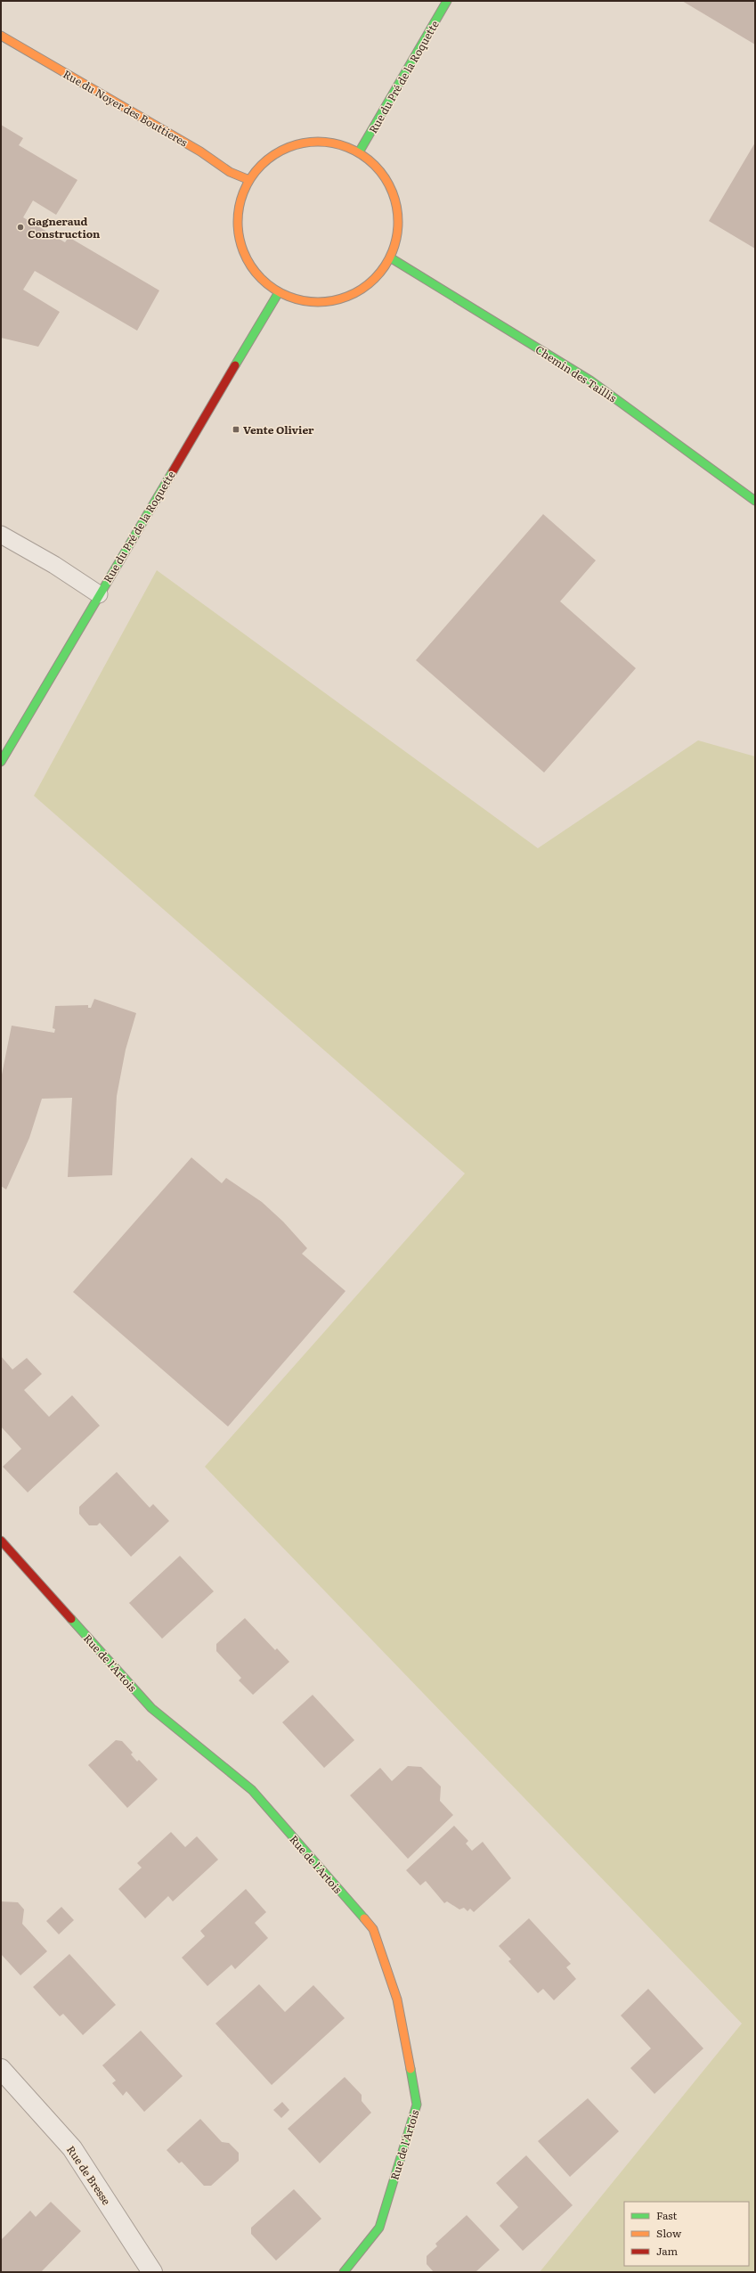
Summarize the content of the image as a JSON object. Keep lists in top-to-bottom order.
{
  "streets": {
    "street": [
      "Rue du Pré de la Roquette",
      "Rue du Noyer des Bouttieres",
      "Chemin des Taillis",
      "Rue de l'Artois",
      "Rue de Bresse"
    ]
  },
  "places": {
    "other": ["Gagneraud Construction"],
    "transit": ["Vente Olivier"]
  },
  "legend": ["Fast", "Slow", "Jam"]
}
